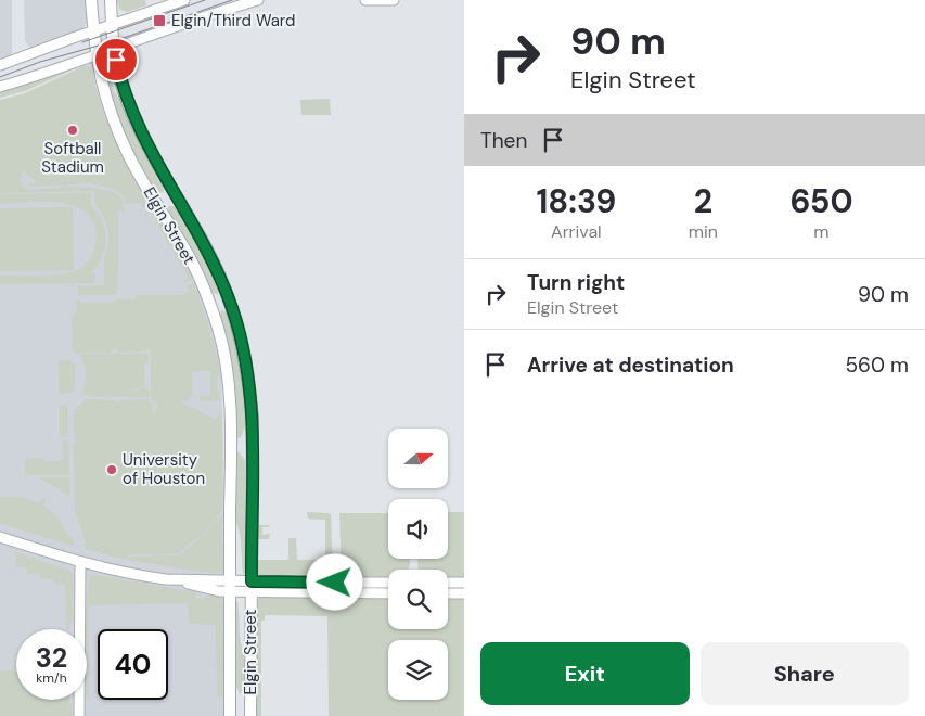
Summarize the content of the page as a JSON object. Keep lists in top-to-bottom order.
{
  "streets": {
    "main road": ["Elgin Street"]
  },
  "places": {
    "transit": ["Elgin/Third Ward"],
    "other": ["Softball Stadium", "University of Houston"]
  },
  "north": "right",
  "page": {
    "turn": ["90 m", "Elgin Street"],
    "then": "Then",
    "eta": [
      "18:39",
      "Arrival",
      "2",
      "min",
      "650",
      "m"
    ],
    "list": [
      {
        "name": "Turn right",
        "note": "Elgin Street",
        "value": "90 m"
      },
      {
        "name": "Arrive at destination",
        "value": "560 m"
      }
    ],
    "speed": "32 km/h",
    "limit": "40",
    "buttons": ["Exit", "Share"]
  }
}
